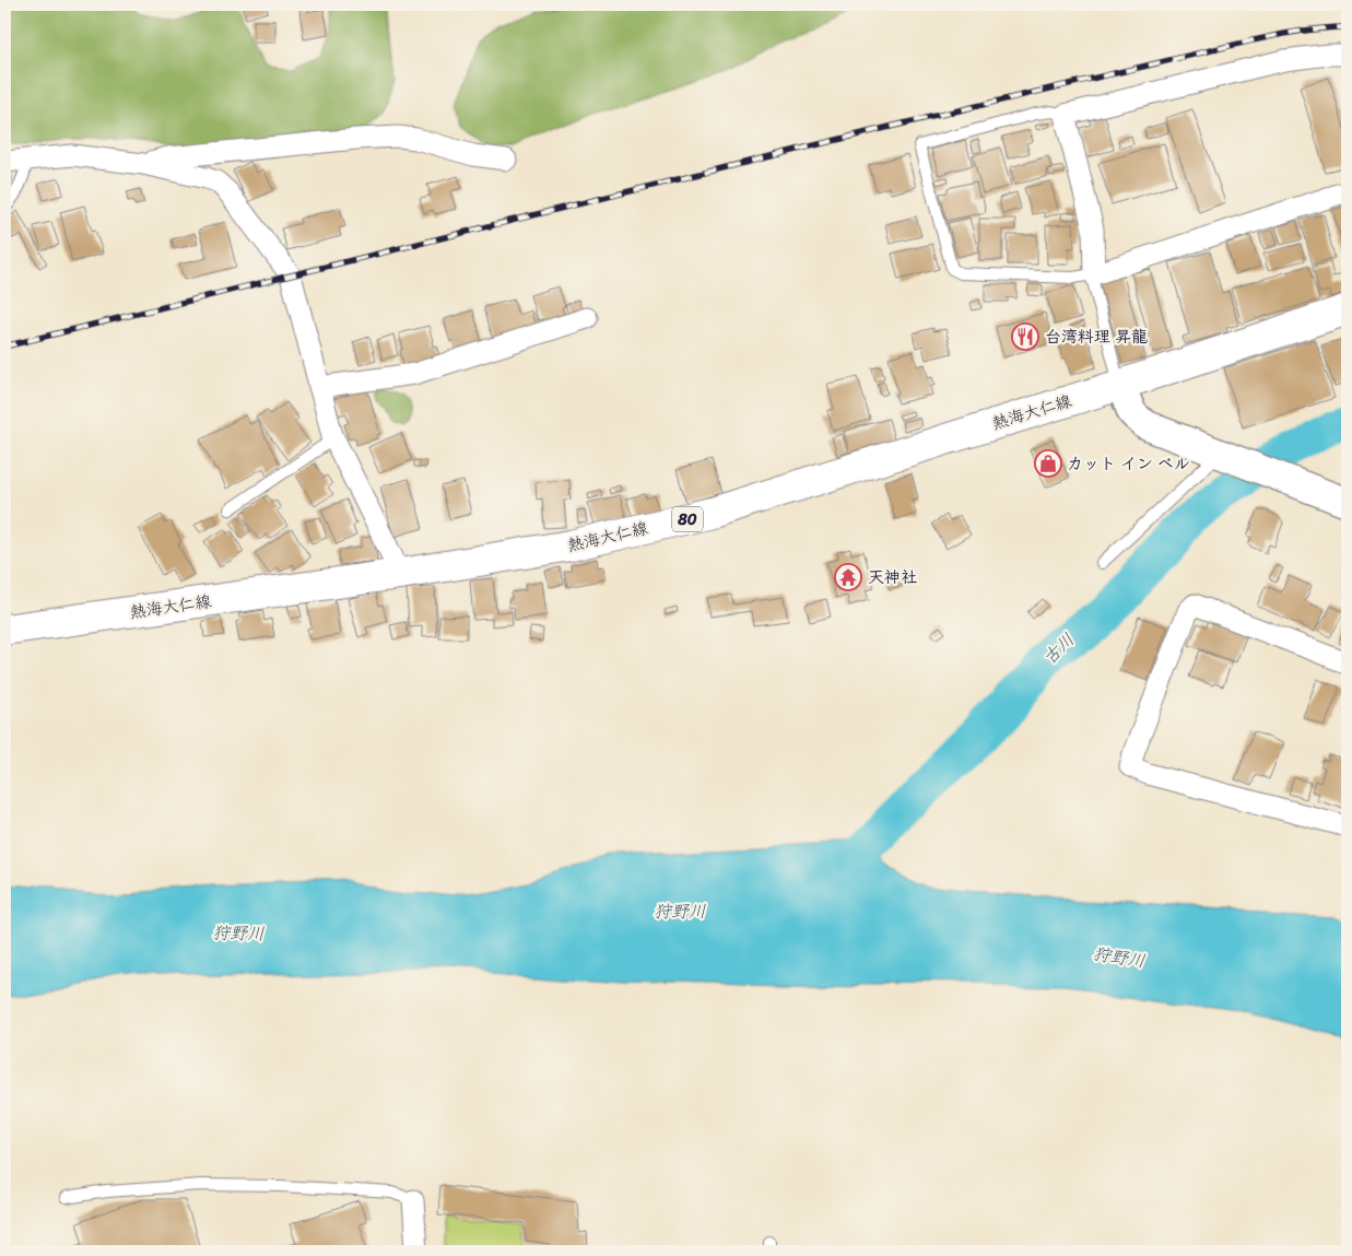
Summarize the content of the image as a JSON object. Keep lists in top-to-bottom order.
{
  "streets": {
    "main road": ["熱海大仁線", "80"]
  },
  "water": ["古川", "狩野川"],
  "places": {
    "restaurant": ["台湾料理 昇龍"],
    "shop": ["カット イン ベル"],
    "temple": ["天神社"]
  }
}
